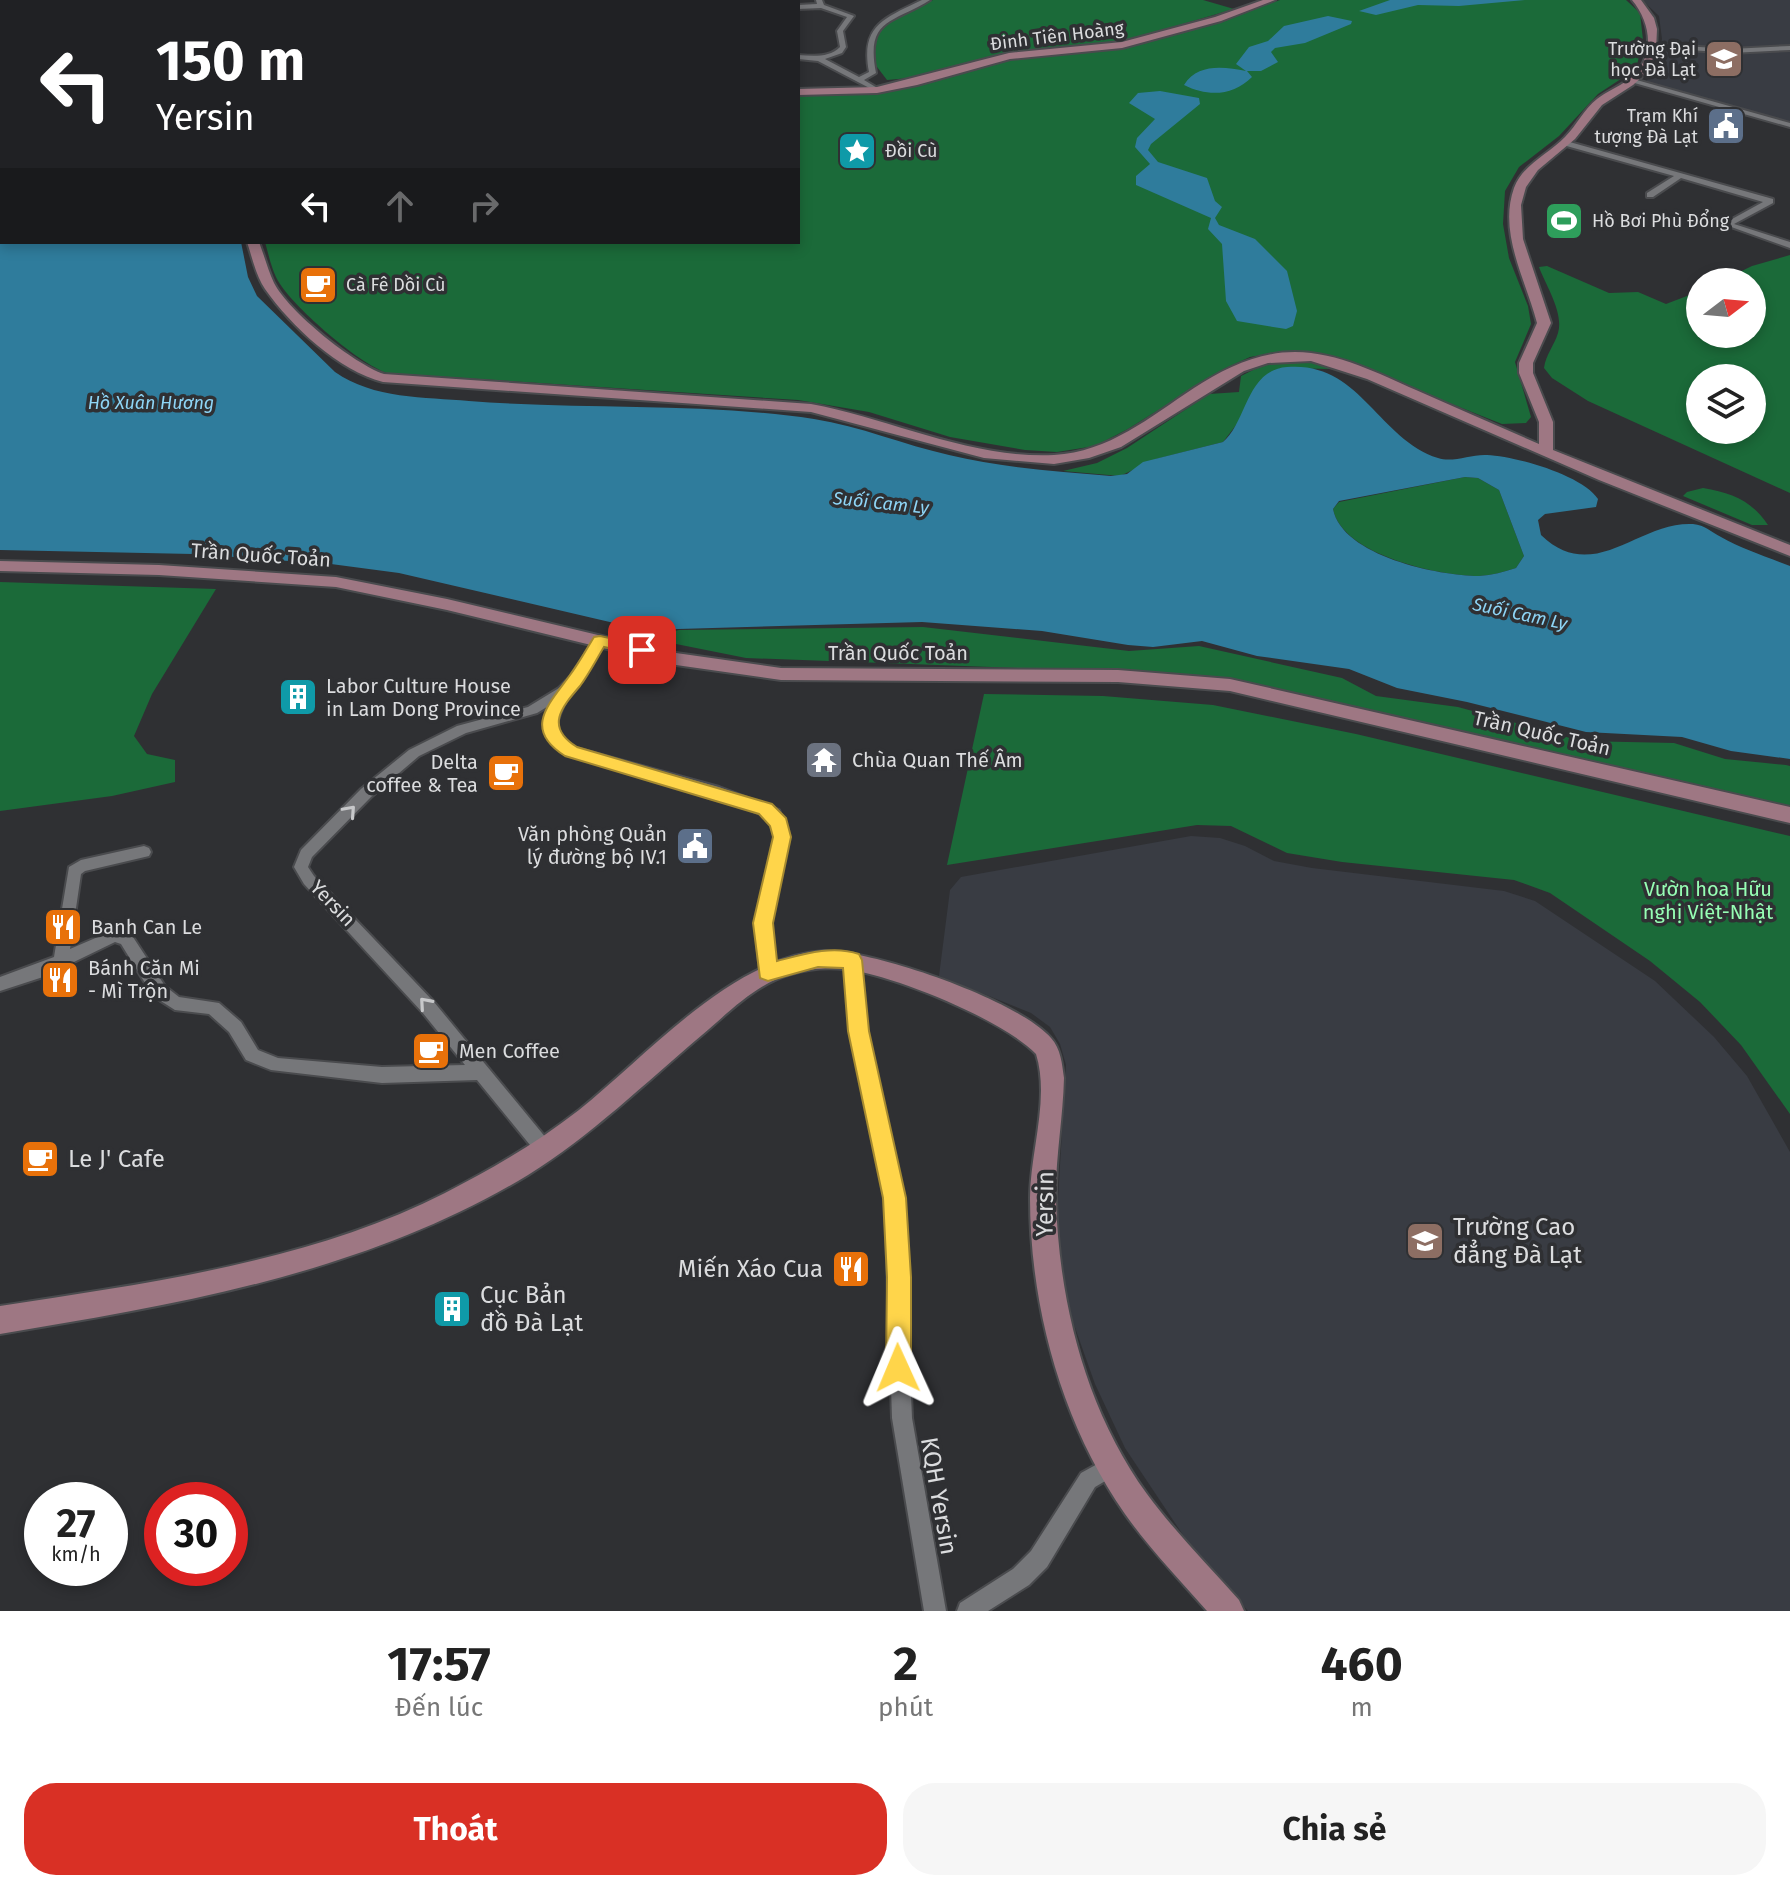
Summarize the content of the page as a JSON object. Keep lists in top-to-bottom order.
{
  "streets": {
    "main road": ["Đinh Tiên Hoàng", "Trần Quốc Toản", "Yersin"],
    "street": ["KQH Yersin"]
  },
  "crossings": [
    ["Trần Quốc Toản", "Yersin"],
    ["Yersin", "KQH Yersin"]
  ],
  "water": ["Hồ Xuân Hương", "Suối Cam Ly"],
  "parks": ["Vườn hoa Hữu nghị Việt-Nhật"],
  "places": {
    "school or university": ["Trường Đại học Đà Lạt", "Trường Cao đẳng Đà Lạt"],
    "public building": ["Trạm Khí tượng Đà Lạt", "Văn phòng Quản lý đường bộ IV.1"],
    "place": ["Đồi Cù"],
    "sports": ["Hồ Bơi Phù Đổng"],
    "cafe": [
      "Cà Fê Dồi Cù",
      "Delta coffee & Tea",
      "Men Coffee",
      "Le J' Cafe"
    ],
    "building": ["Labor Culture House in Lam Dong Province", "Cục Bản đồ Đà Lạt"],
    "temple": ["Chùa Quan Thế Âm"],
    "restaurant": ["Banh Can Le", "Bánh Căn Mi - Mì Trộn", "Miến Xáo Cua"]
  },
  "north": "right",
  "page": {
    "turn": ["150 m", "Yersin"],
    "speed": "27 km/h",
    "limit": "30",
    "eta": [
      "17:57",
      "Đến lúc",
      "2",
      "phút",
      "460",
      "m"
    ],
    "buttons": ["Thoát", "Chia sẻ"]
  }
}
